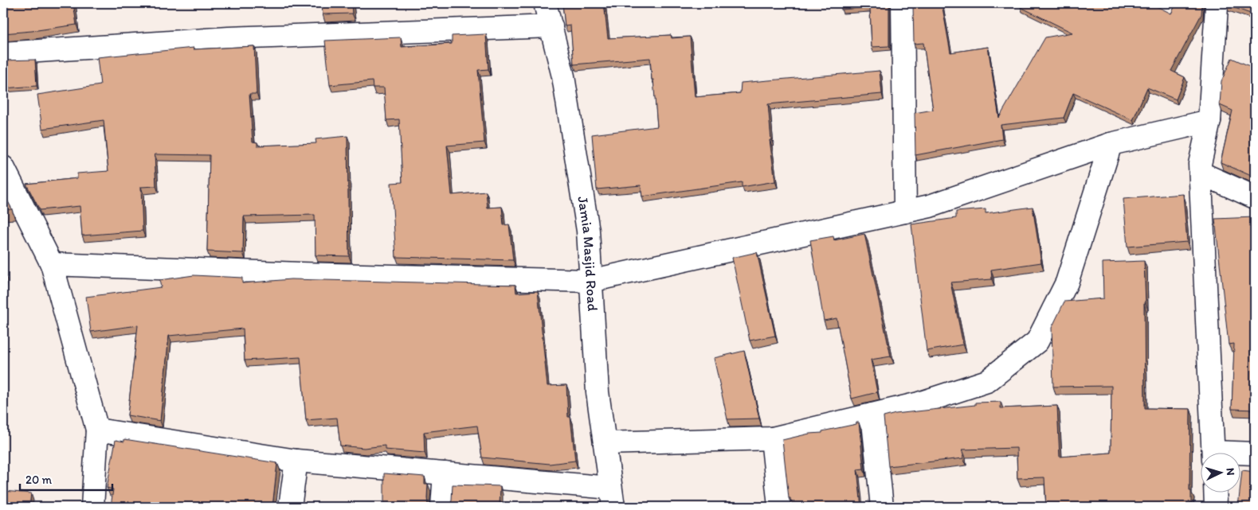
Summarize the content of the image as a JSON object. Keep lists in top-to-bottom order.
{
  "streets": {
    "street": ["Jamia Masjid Road"]
  },
  "scale_bar": "20 m",
  "north": "right"
}
